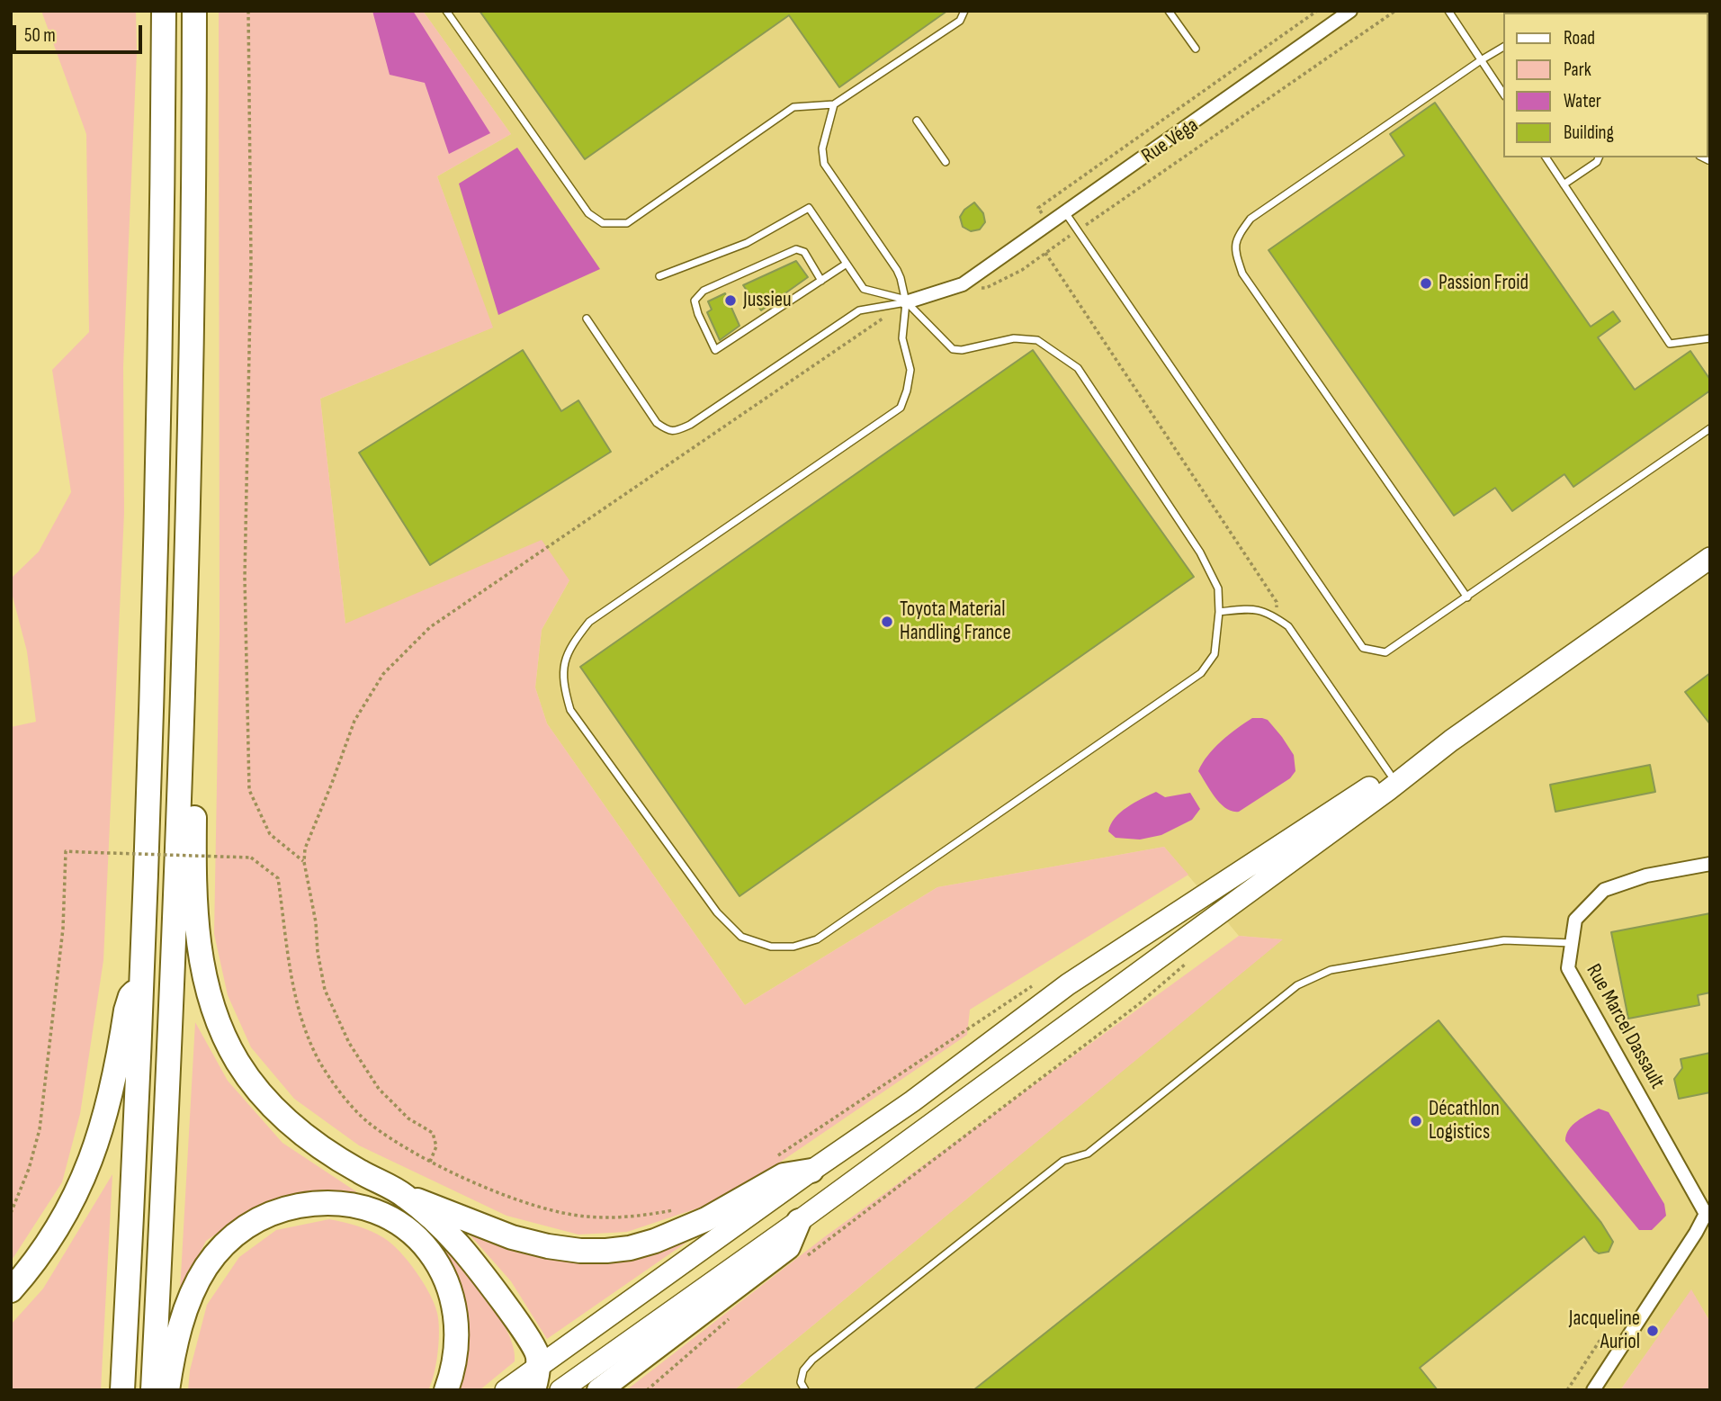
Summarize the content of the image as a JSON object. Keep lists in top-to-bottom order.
{
  "streets": {
    "street": ["Rue Véga", "Rue Marcel Dassault"]
  },
  "places": [
    "Passion Froid",
    "Jussieu",
    "Toyota Material Handling France",
    "Décathlon Logistics",
    "Jacqueline Auriol"
  ],
  "legend": [
    "Road",
    "Park",
    "Water",
    "Building"
  ],
  "scale_bar": "50 m"
}
